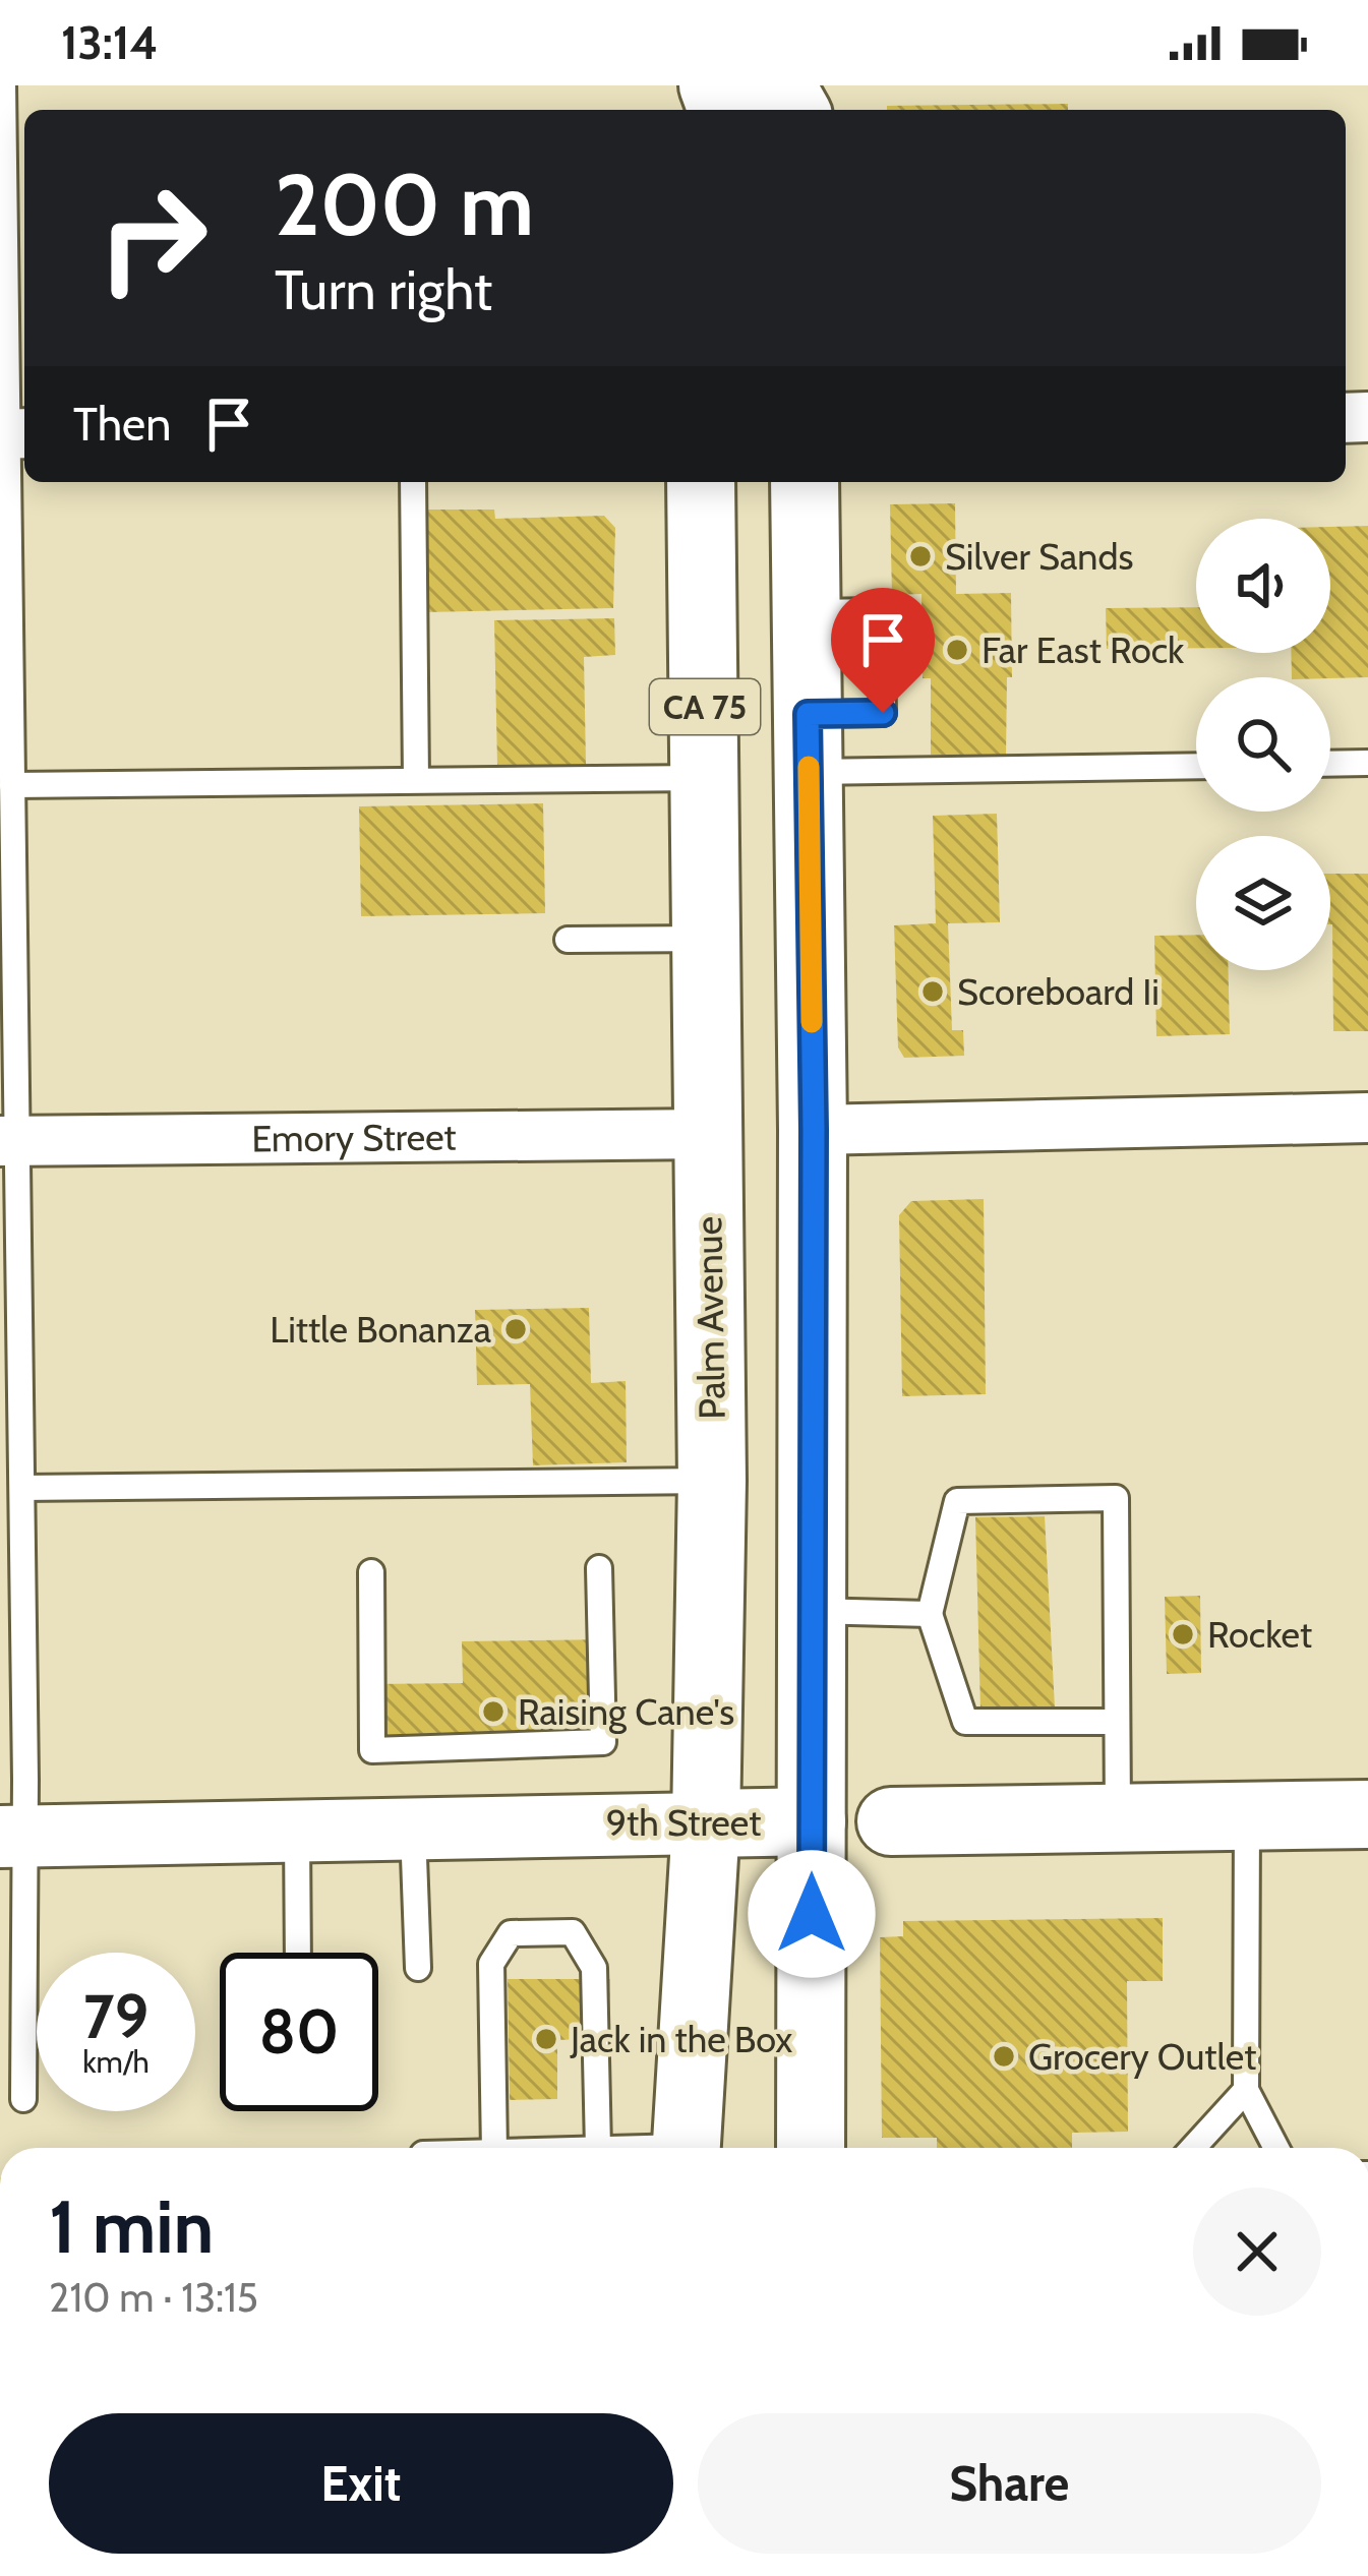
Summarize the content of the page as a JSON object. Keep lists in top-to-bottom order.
{
  "streets": {
    "main road": ["CA 75", "Palm Avenue", "9th Street"],
    "street": ["Emory Street"]
  },
  "crossings": [
    ["CA 75", "9th Street"],
    ["Emory Street", "Palm Avenue"],
    ["Palm Avenue", "9th Street"]
  ],
  "places": [
    "Silver Sands",
    "Far East Rock",
    "Scoreboard Ii",
    "Little Bonanza",
    "Rocket",
    "Raising Cane's",
    "Jack in the Box",
    "Grocery Outlet"
  ],
  "page": {
    "status": "13:14",
    "turn": ["200 m", "Turn right"],
    "then": "Then",
    "speed": "79 km/h",
    "limit": "80",
    "heading": ["1 min", "210 m · 13:15"],
    "buttons": ["Exit", "Share"]
  }
}
